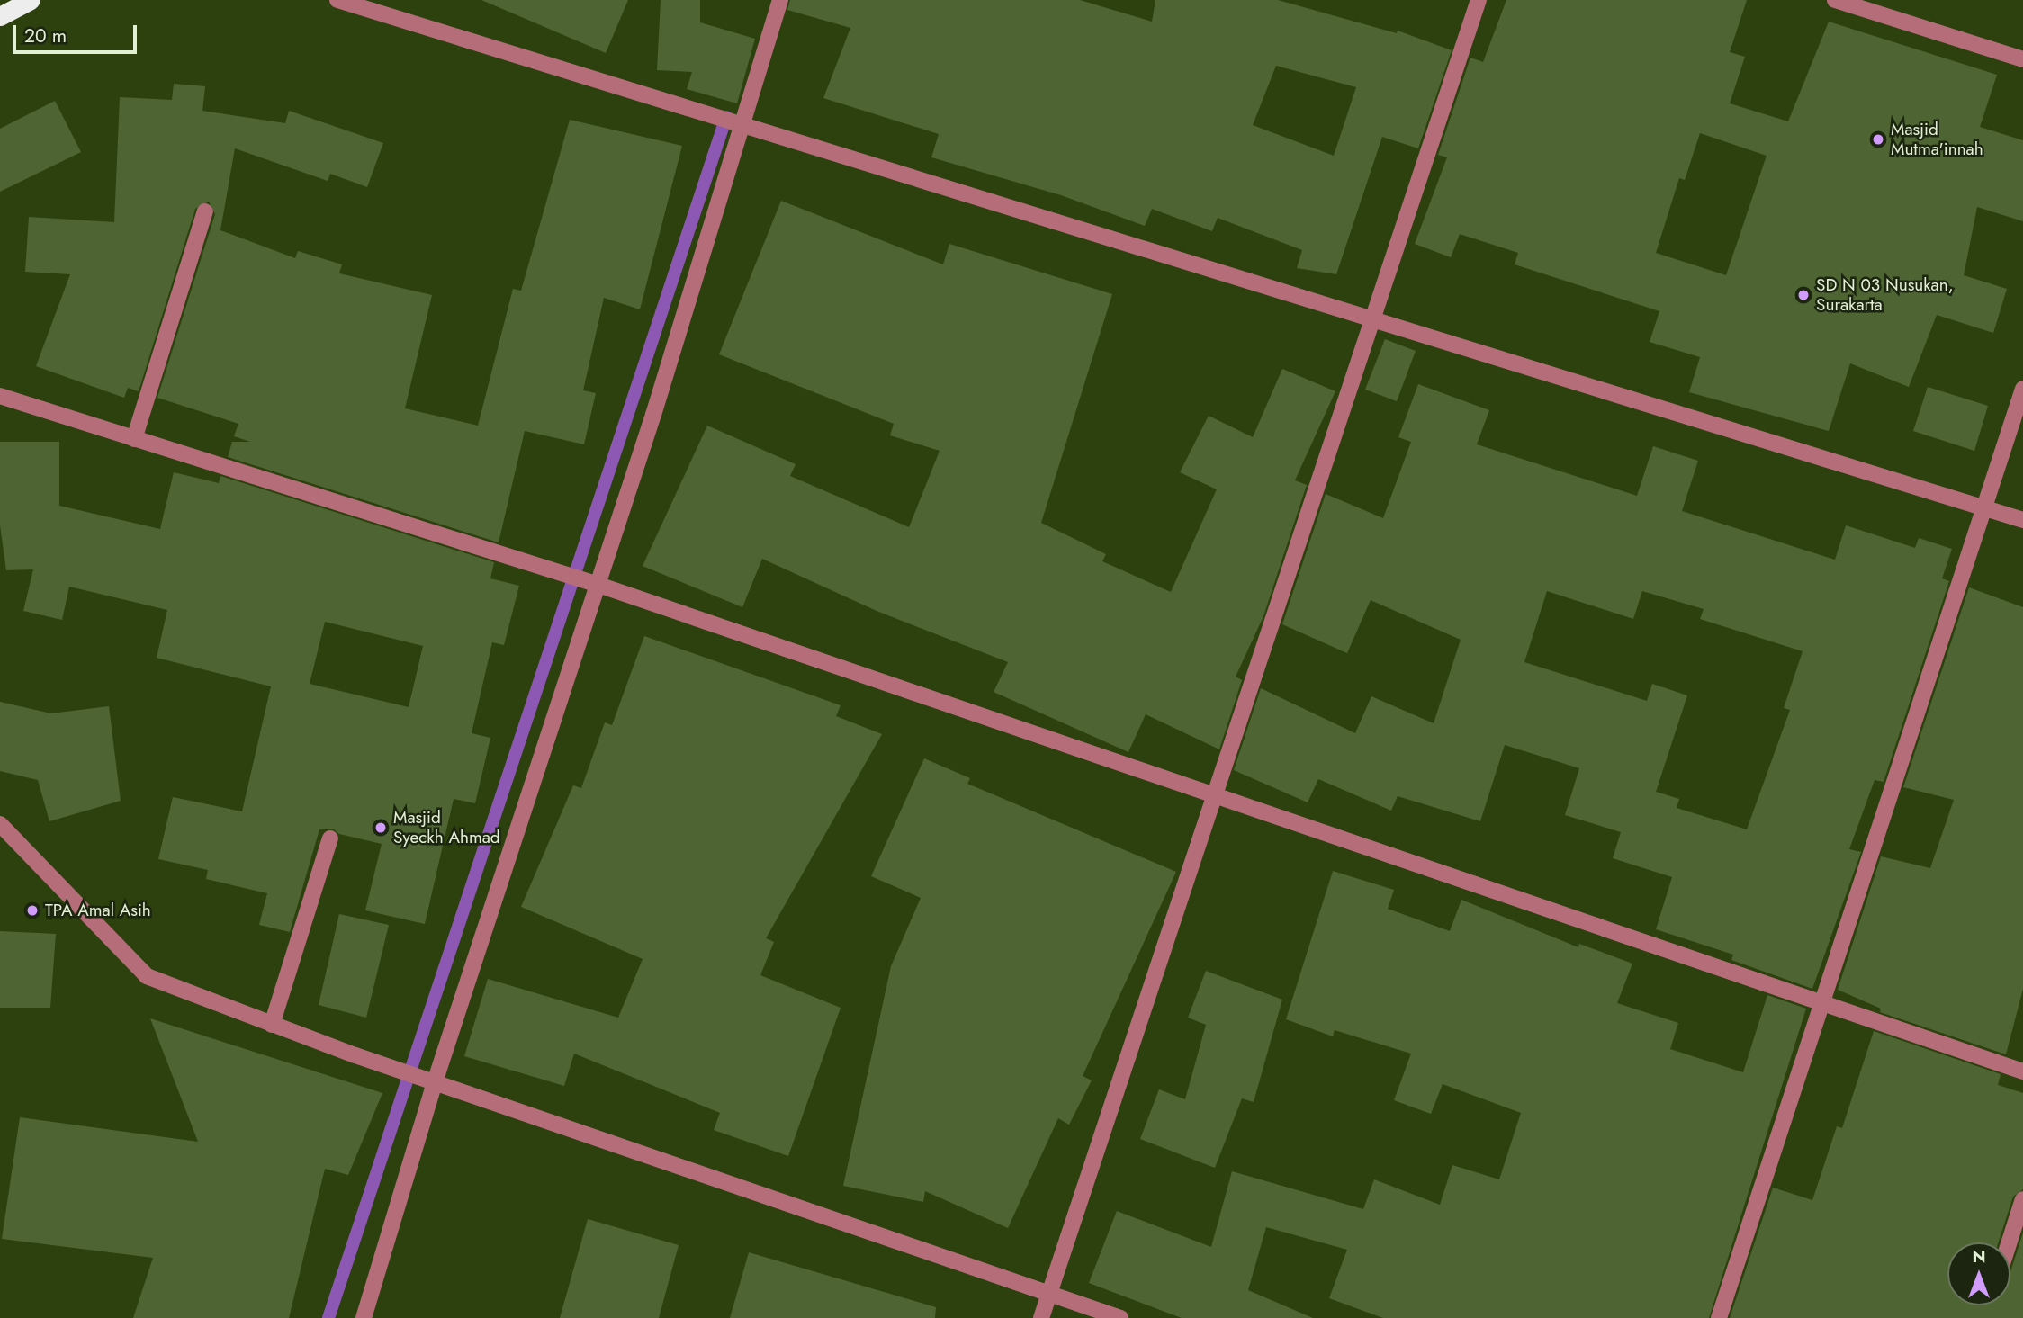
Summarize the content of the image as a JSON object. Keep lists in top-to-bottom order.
{
  "places": [
    "Masjid Mutma'innah",
    "SD N 03 Nusukan, Surakarta",
    "Masjid Syeckh Ahmad",
    "TPA Amal Asih"
  ],
  "scale_bar": "20 m",
  "north": "top"
}
